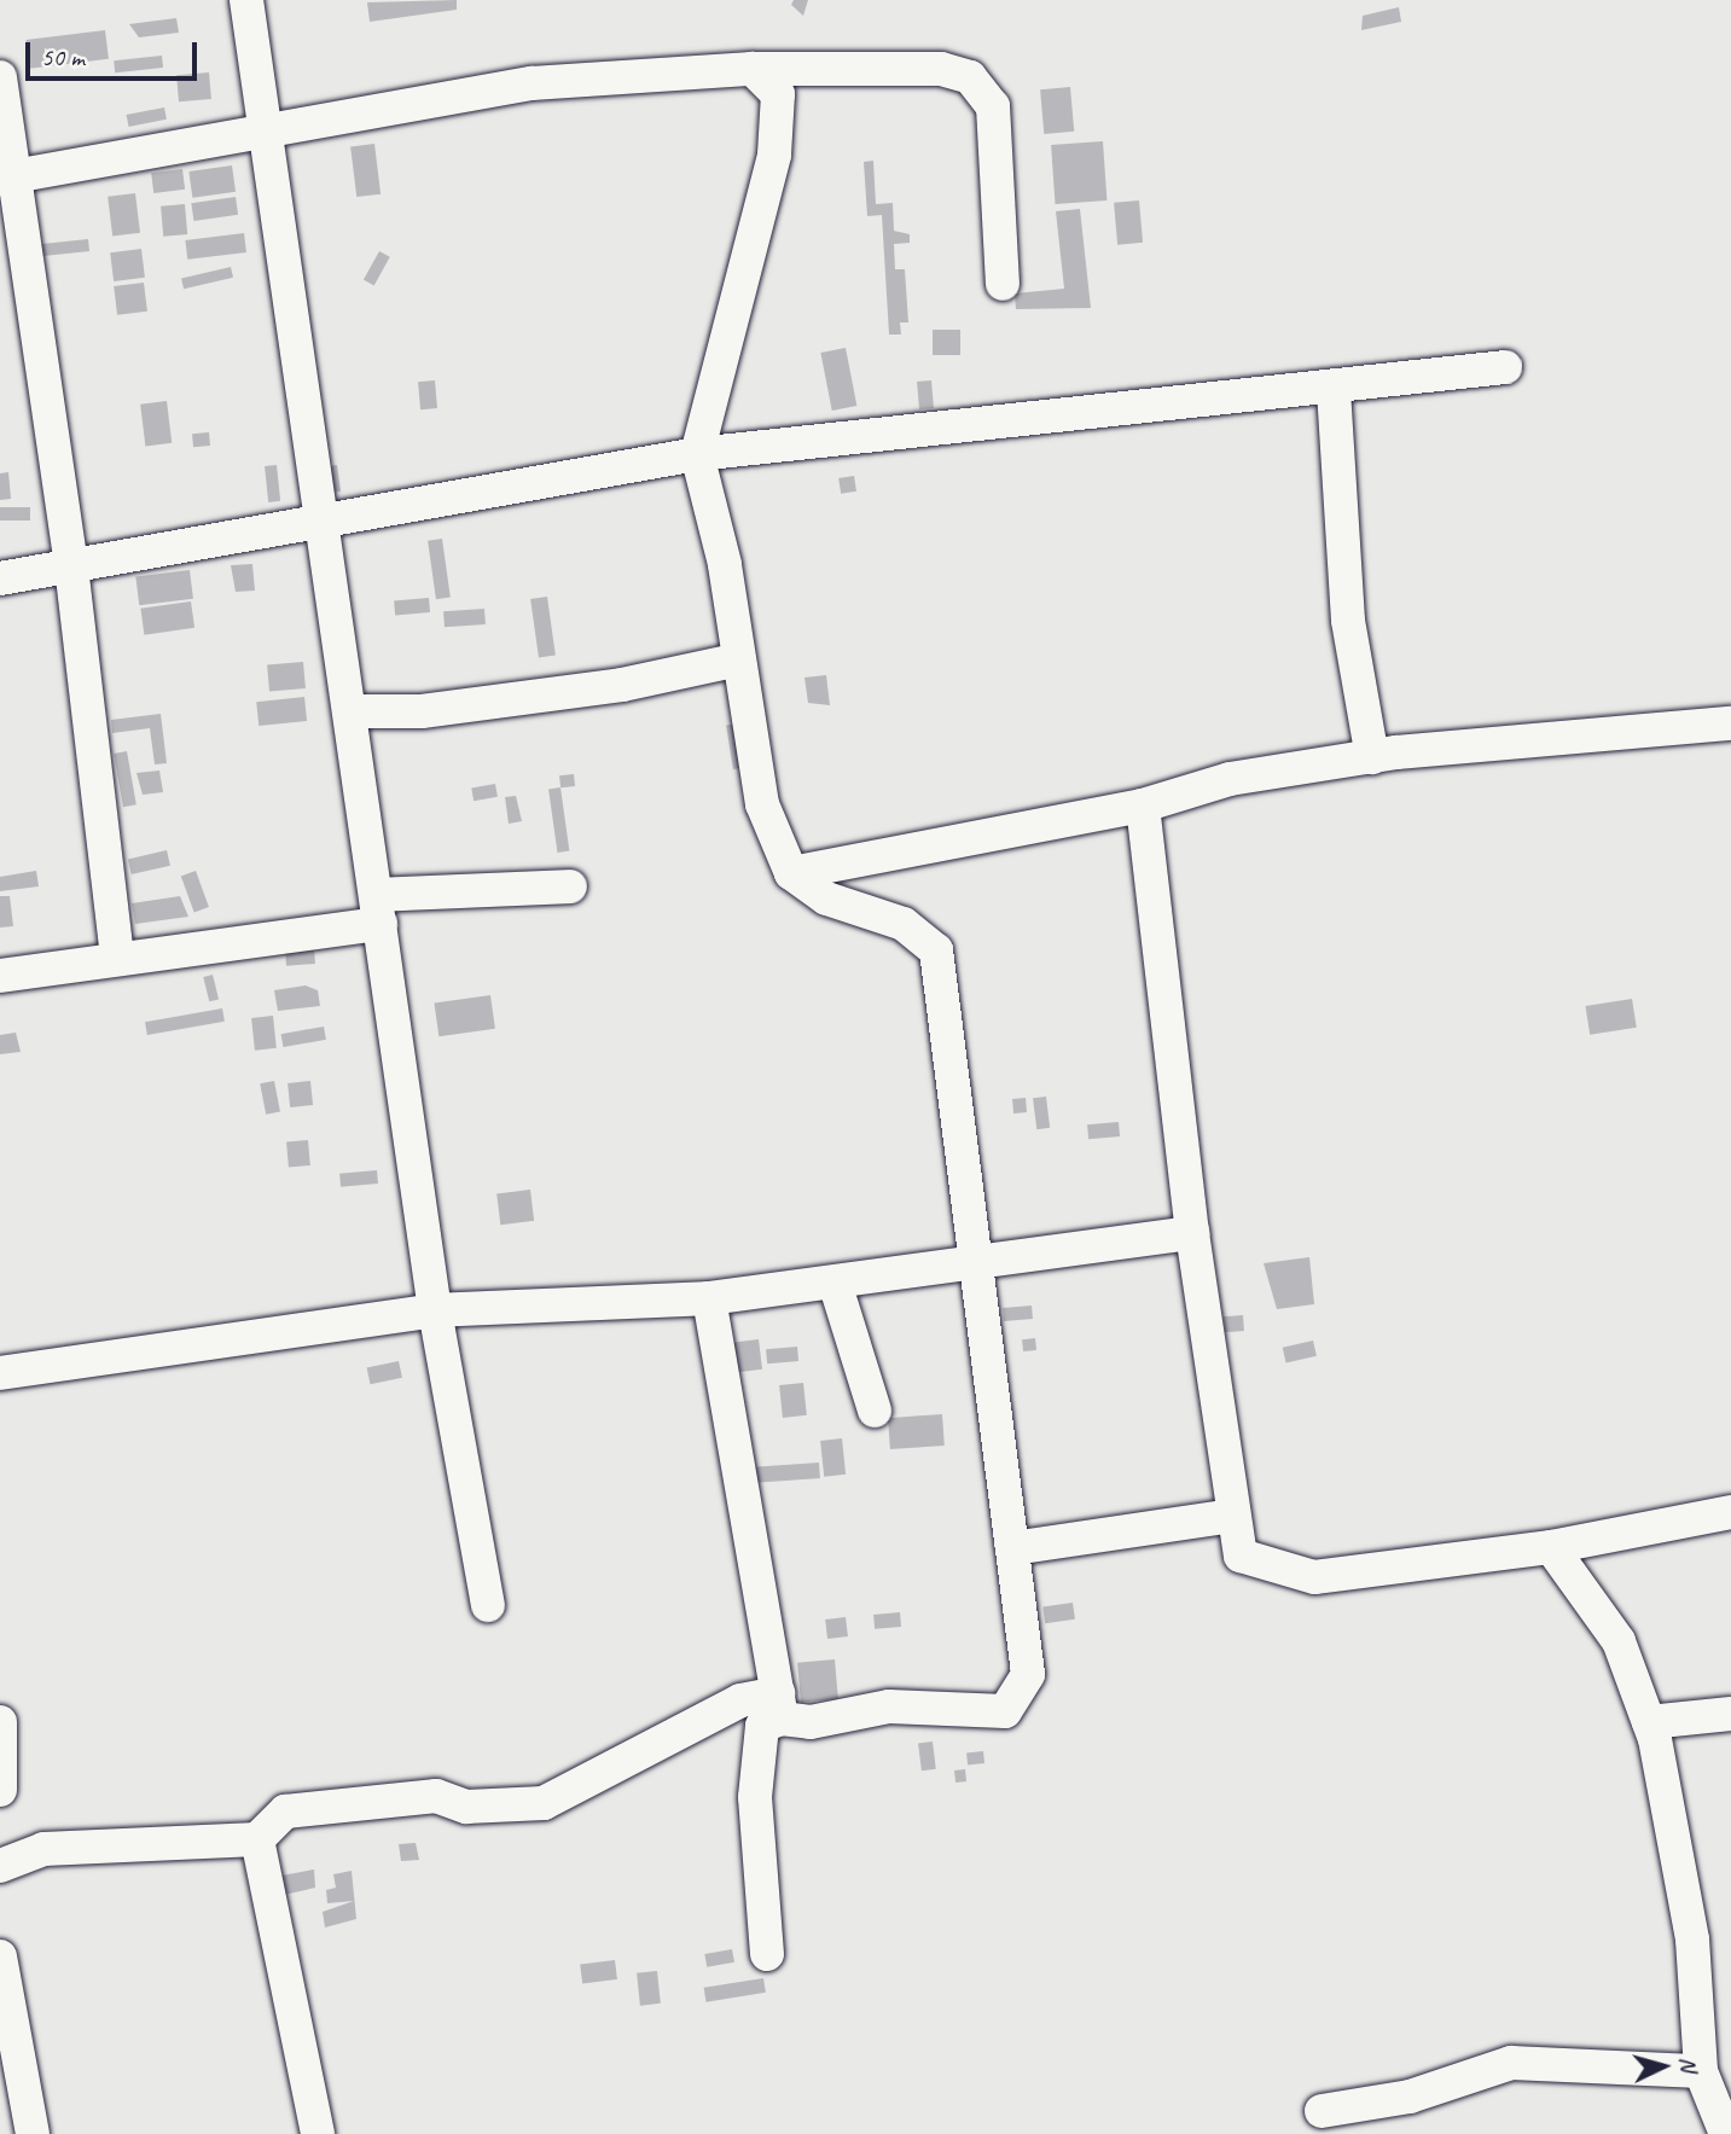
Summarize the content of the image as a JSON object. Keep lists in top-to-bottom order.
{
  "scale_bar": "50 m",
  "north": "right"
}
